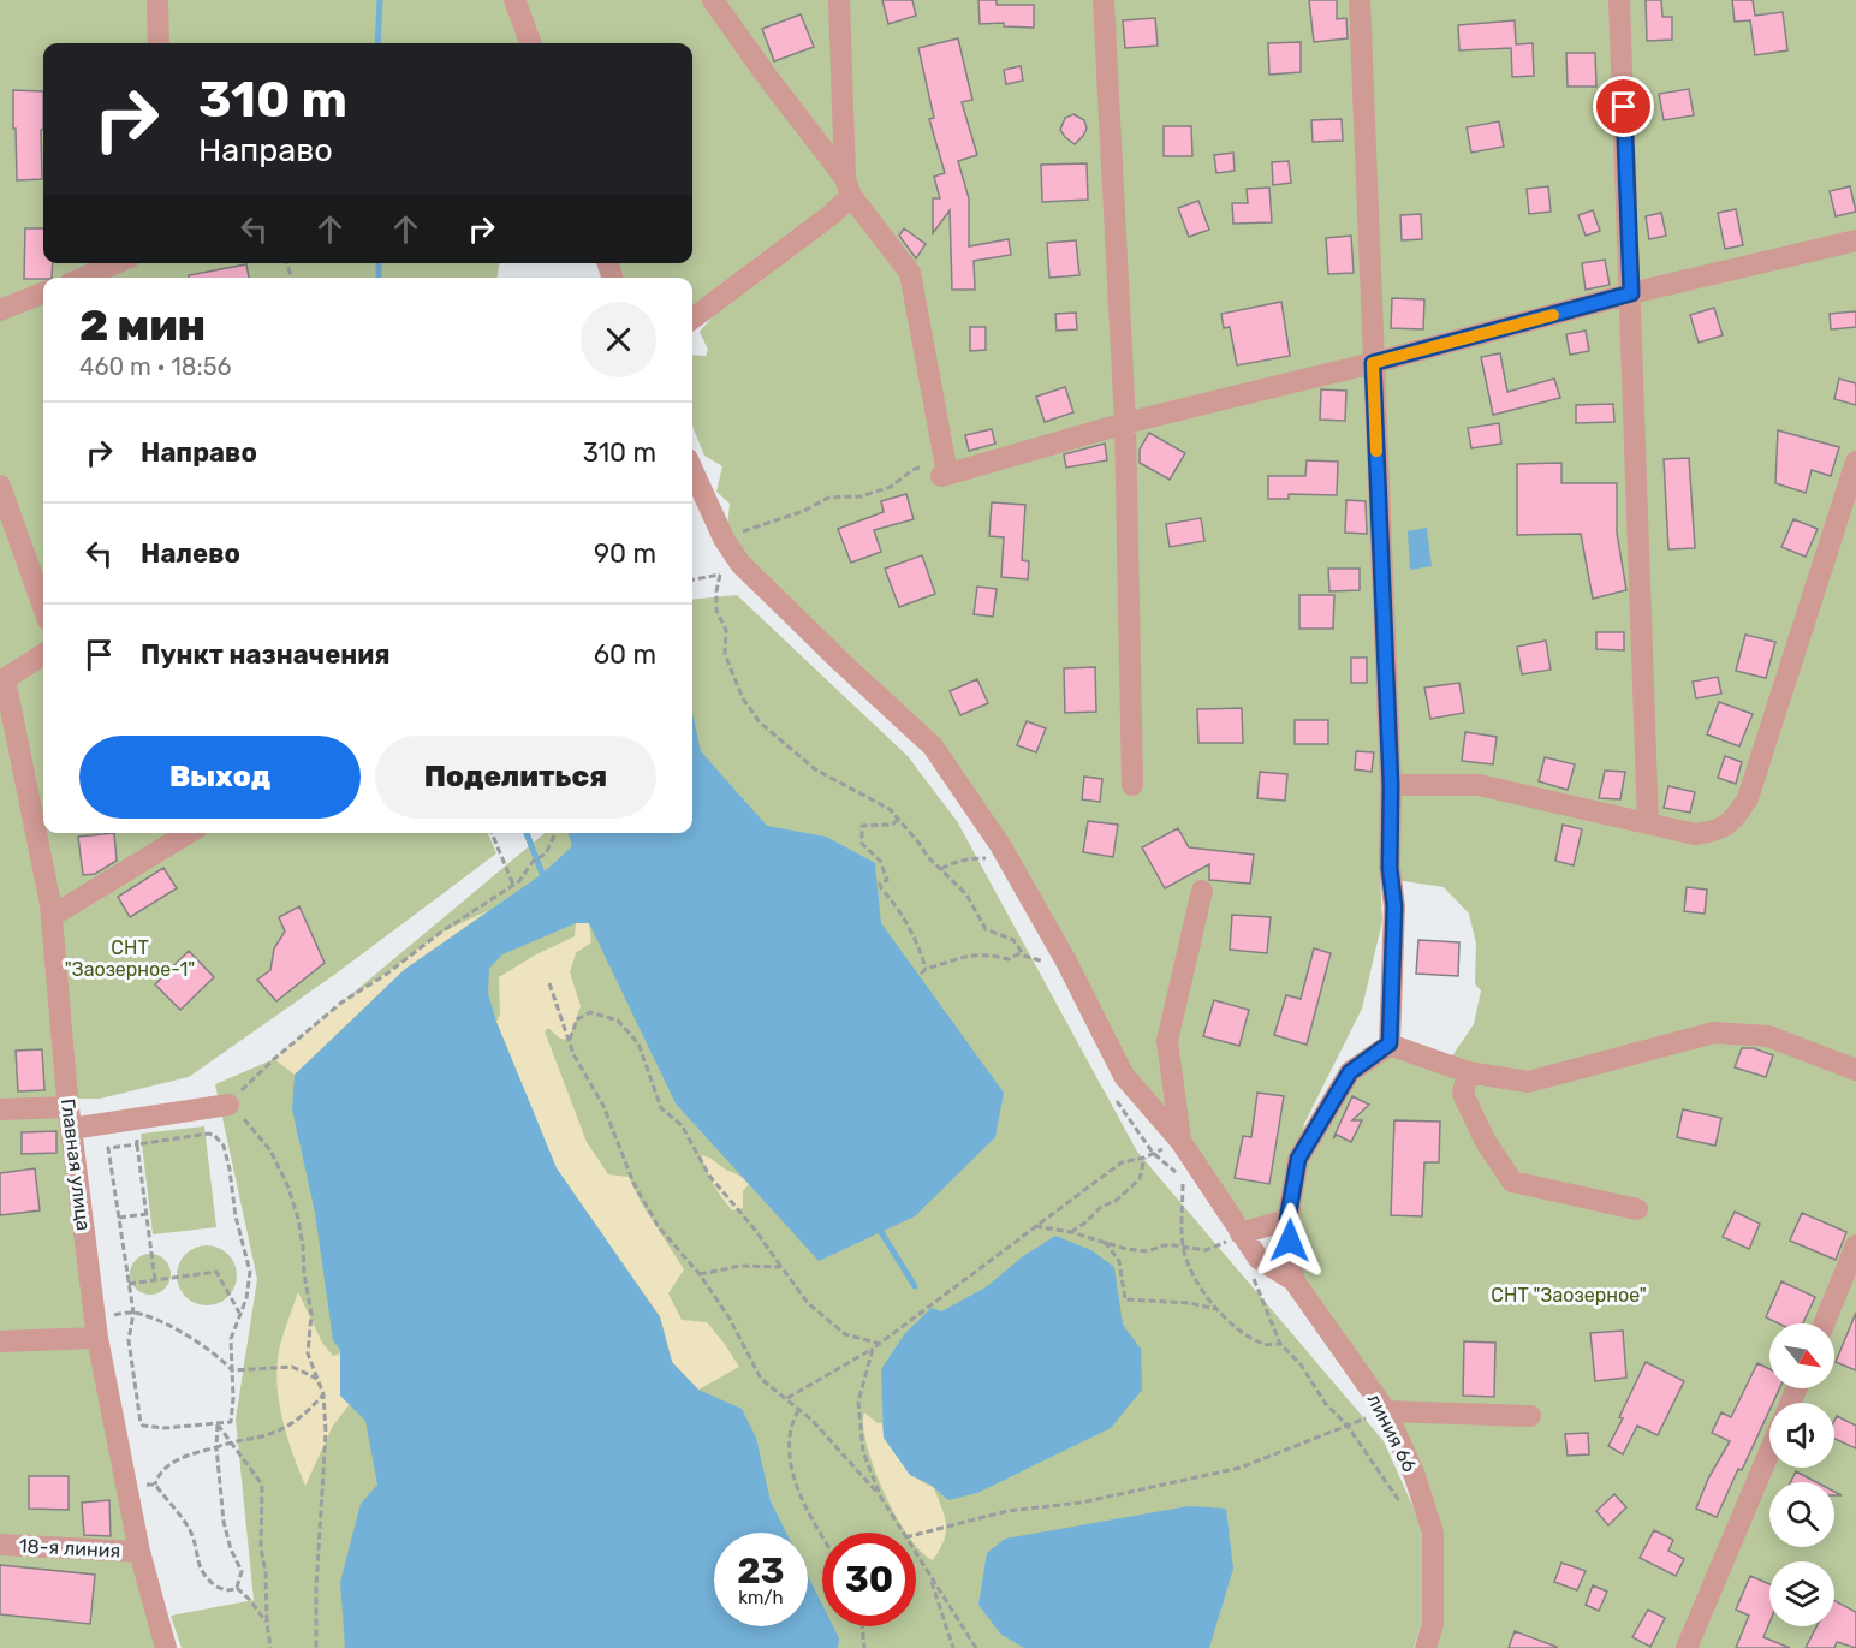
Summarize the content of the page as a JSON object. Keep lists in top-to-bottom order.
{
  "streets": {
    "street": ["Главная улица", "линия 66", "18-я линия"]
  },
  "crossings": [
    ["Главная улица", "18-я линия"]
  ],
  "parks": ["СНТ \"Заозерное-1\"", "СНТ \"Заозерное\""],
  "north": "bottom right",
  "page": {
    "turn": ["310 m", "Направо"],
    "heading": ["2 мин", "460 m · 18:56"],
    "list": [
      {
        "name": "Направо",
        "value": "310 m"
      },
      {
        "name": "Налево",
        "value": "90 m"
      },
      {
        "name": "Пункт назначения",
        "value": "60 m"
      }
    ],
    "buttons": ["Выход", "Поделиться"],
    "speed": "23 km/h",
    "limit": "30"
  }
}
